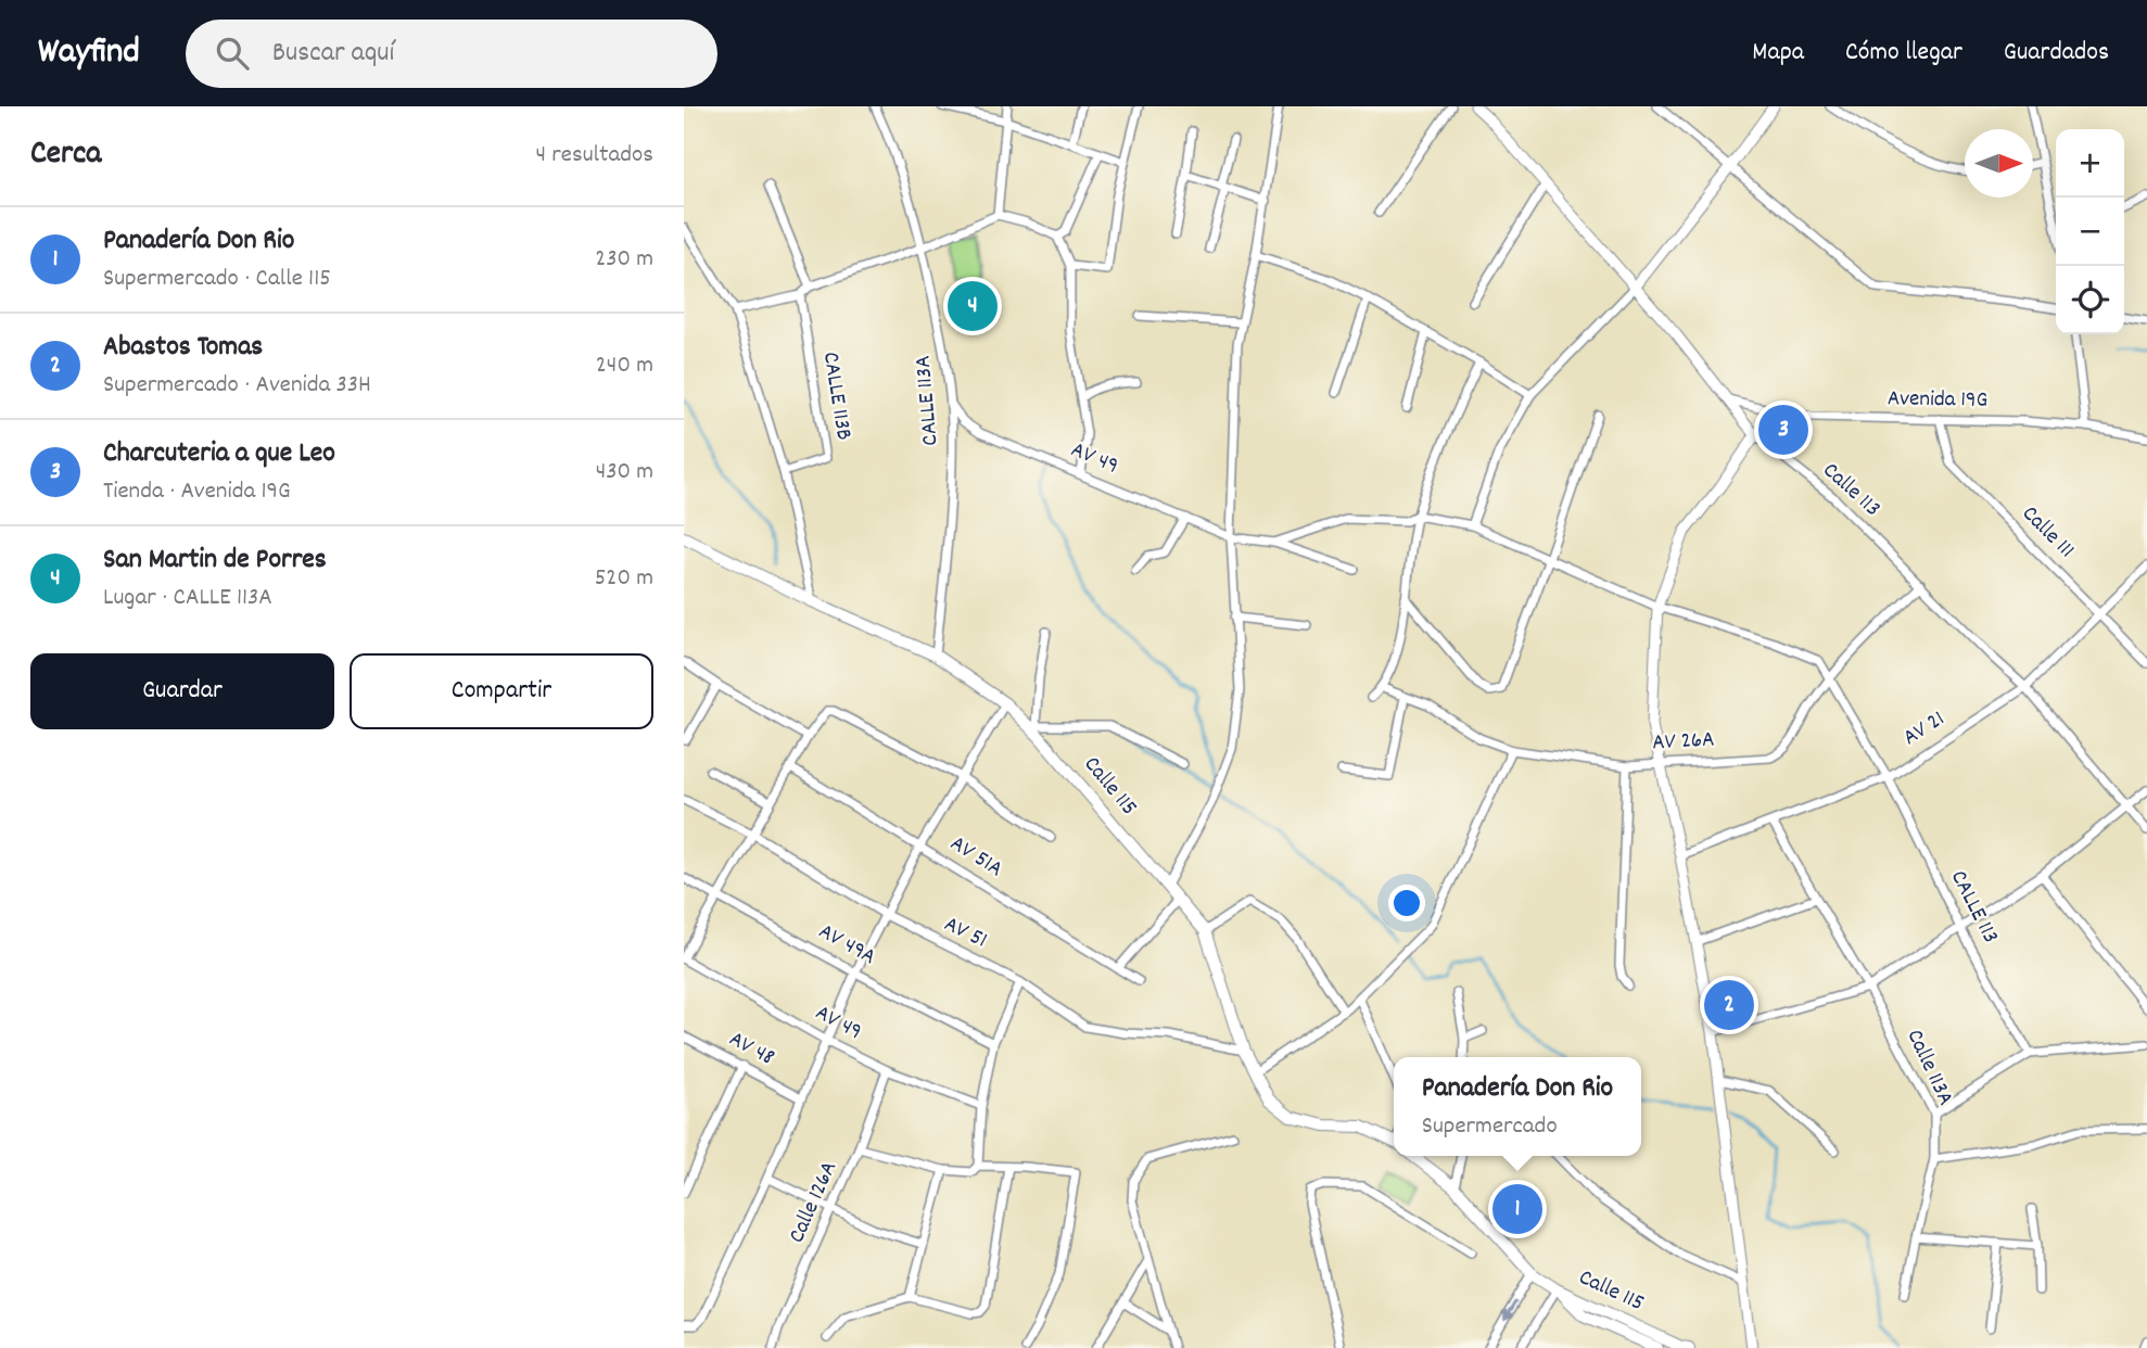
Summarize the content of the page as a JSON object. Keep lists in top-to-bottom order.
{
  "streets": {
    "main road": ["Calle 115"],
    "street": [
      "CALLE 113B",
      "CALLE 113A",
      "Avenida 19G",
      "AV 49",
      "Calle 113",
      "Calle 111",
      "AV 21",
      "AV 26A",
      "AV 51A",
      "CALLE 113",
      "AV 51",
      "AV 49A",
      "AV 48",
      "Calle 113A",
      "Calle 126A"
    ]
  },
  "crossings": [
    ["CALLE 113A", "AV 49"],
    ["CALLE 113A", "Calle 115"],
    ["Avenida 19G", "Calle 113"],
    ["Avenida 19G", "Calle 111"],
    ["AV 49", "CALLE 113"],
    ["AV 49", "Calle 126A"],
    ["Calle 113", "AV 21"],
    ["Calle 113", "AV 26A"],
    ["Calle 111", "AV 21"],
    ["AV 21", "CALLE 113"],
    ["AV 21", "Calle 113A"],
    ["AV 26A", "CALLE 113"],
    ["Calle 115", "AV 51"]
  ],
  "north": "right",
  "page": {
    "header": "Wayfind",
    "search": "Buscar aquí",
    "nav": ["Mapa", "Cómo llegar", "Guardados"],
    "heading": ["Cerca", "4 resultados"],
    "map_buttons": ["+", "−"],
    "list": [
      {
        "mark": "1",
        "name": "Panadería Don Rio",
        "note": "Supermercado · Calle 115",
        "value": "230 m"
      },
      {
        "mark": "2",
        "name": "Abastos Tomas",
        "note": "Supermercado · Avenida 33H",
        "value": "240 m"
      },
      {
        "mark": "3",
        "name": "Charcuteria a que Leo",
        "note": "Tienda · Avenida 19G",
        "value": "430 m"
      },
      {
        "mark": "4",
        "name": "San Martin de Porres",
        "note": "Lugar · CALLE 113A",
        "value": "520 m"
      }
    ],
    "pins": [
      "4",
      "3",
      "2",
      "1"
    ],
    "buttons": ["Guardar", "Compartir"],
    "popup": ["Panadería Don Rio", "Supermercado"]
  }
}
